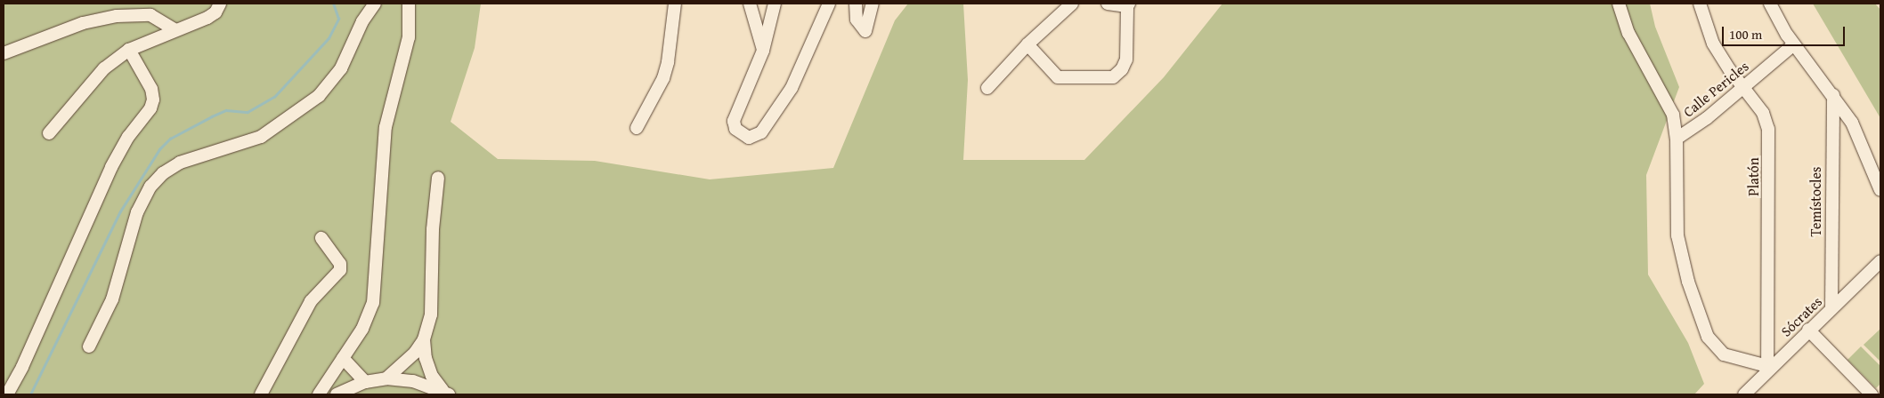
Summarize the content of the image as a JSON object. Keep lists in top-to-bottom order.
{
  "streets": {
    "street": [
      "Calle Pericles",
      "Platón",
      "Temístocles",
      "Sócrates"
    ]
  },
  "crossings": [
    ["Calle Pericles", "Platón"],
    ["Platón", "Sócrates"],
    ["Temístocles", "Sócrates"]
  ],
  "scale_bar": "100 m"
}
